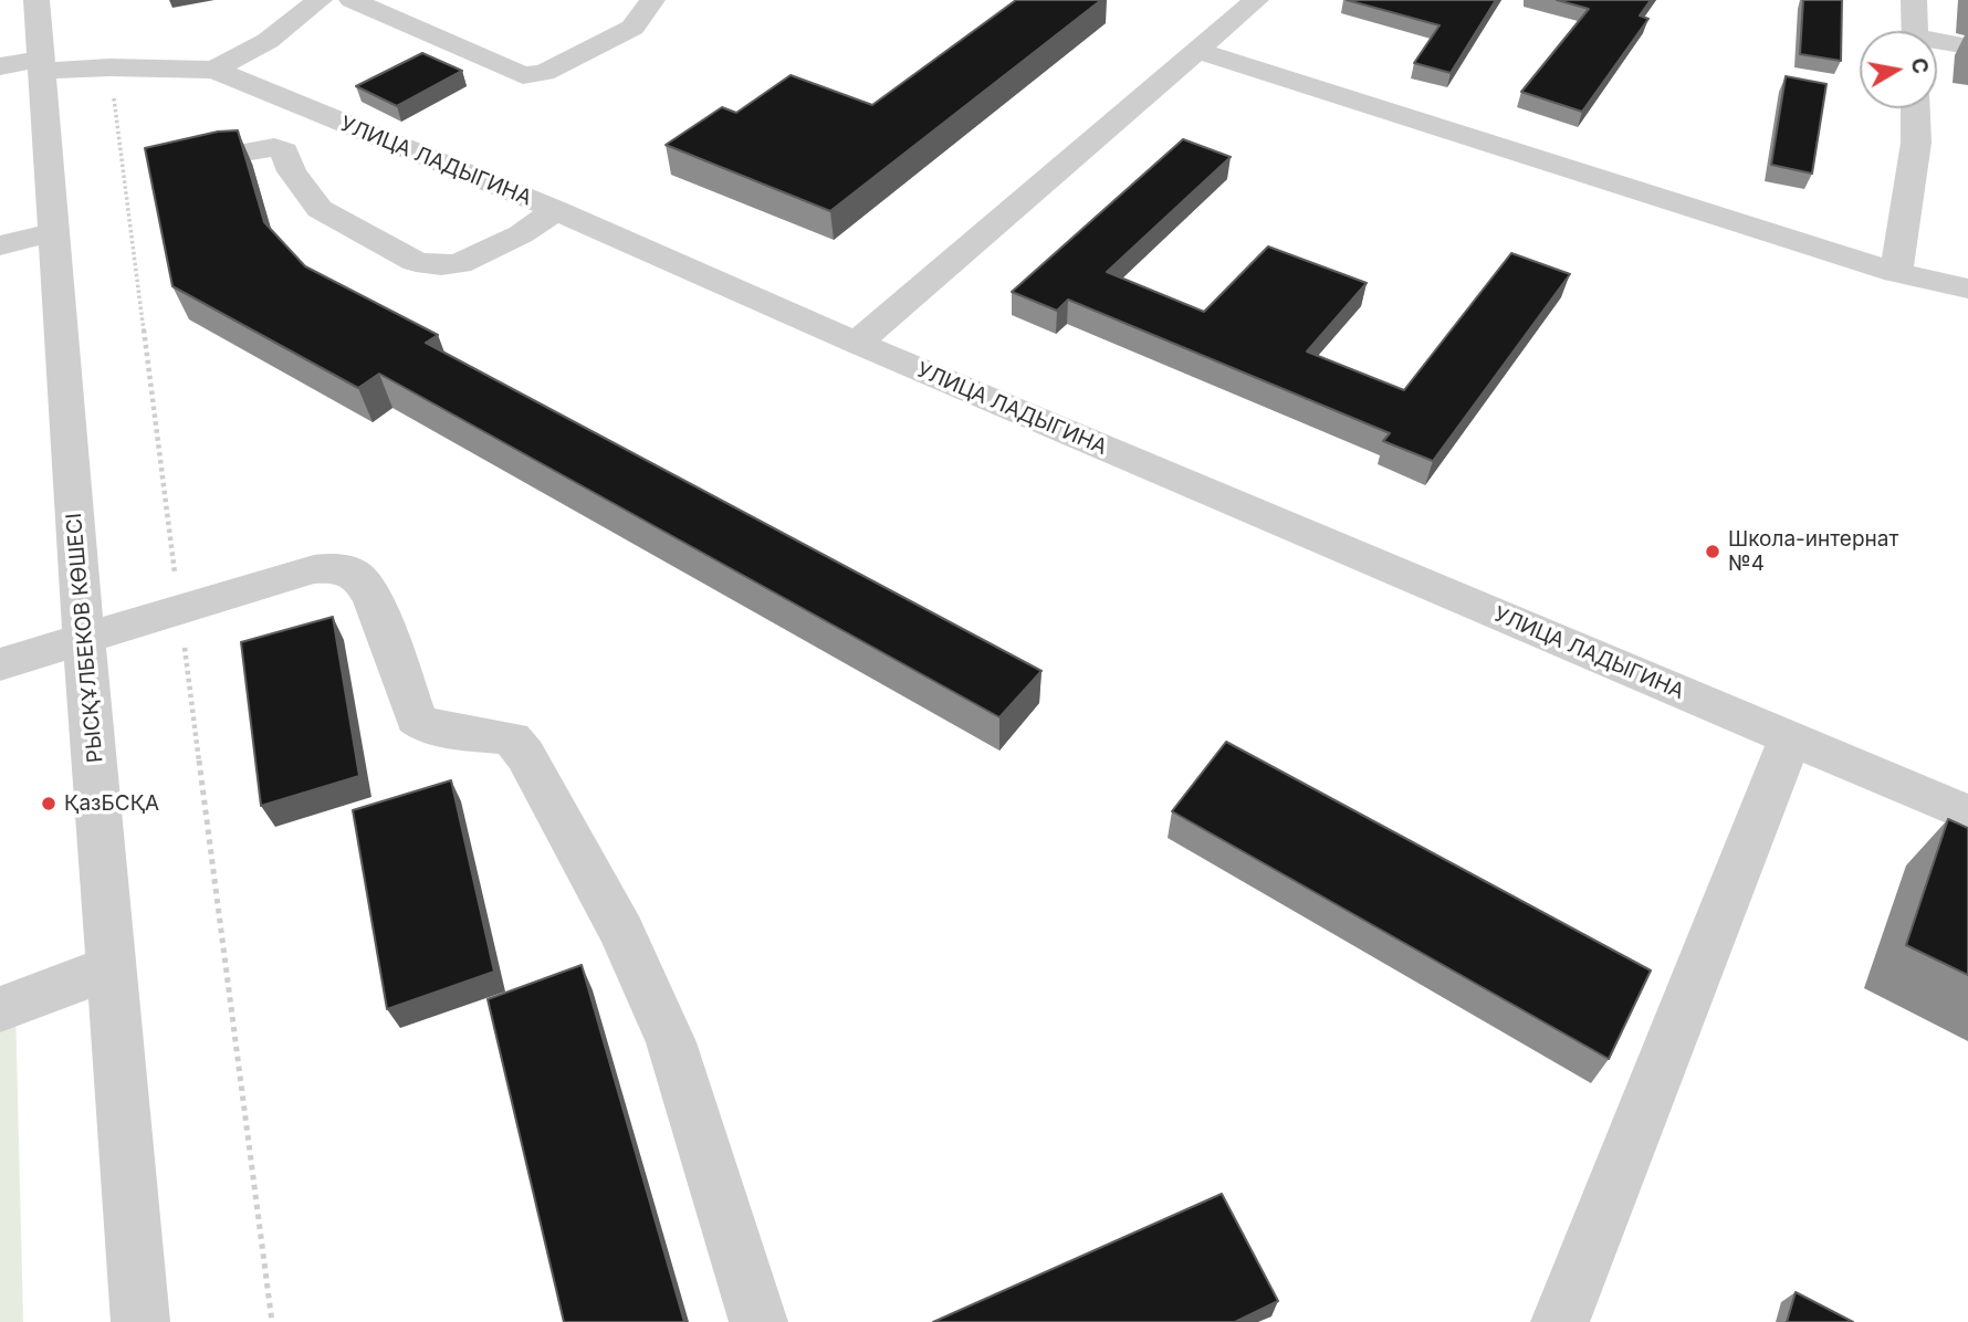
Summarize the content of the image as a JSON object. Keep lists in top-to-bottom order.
{
  "streets": {
    "street": ["УЛИЦА ЛАДЫГИНА", "РЫСҚҰЛБЕКОВ КӨШЕСІ"]
  },
  "crossings": [
    ["УЛИЦА ЛАДЫГИНА", "РЫСҚҰЛБЕКОВ КӨШЕСІ"]
  ],
  "places": ["Школа-интернат №4", "ҚазБСҚА"],
  "north": "right"
}
